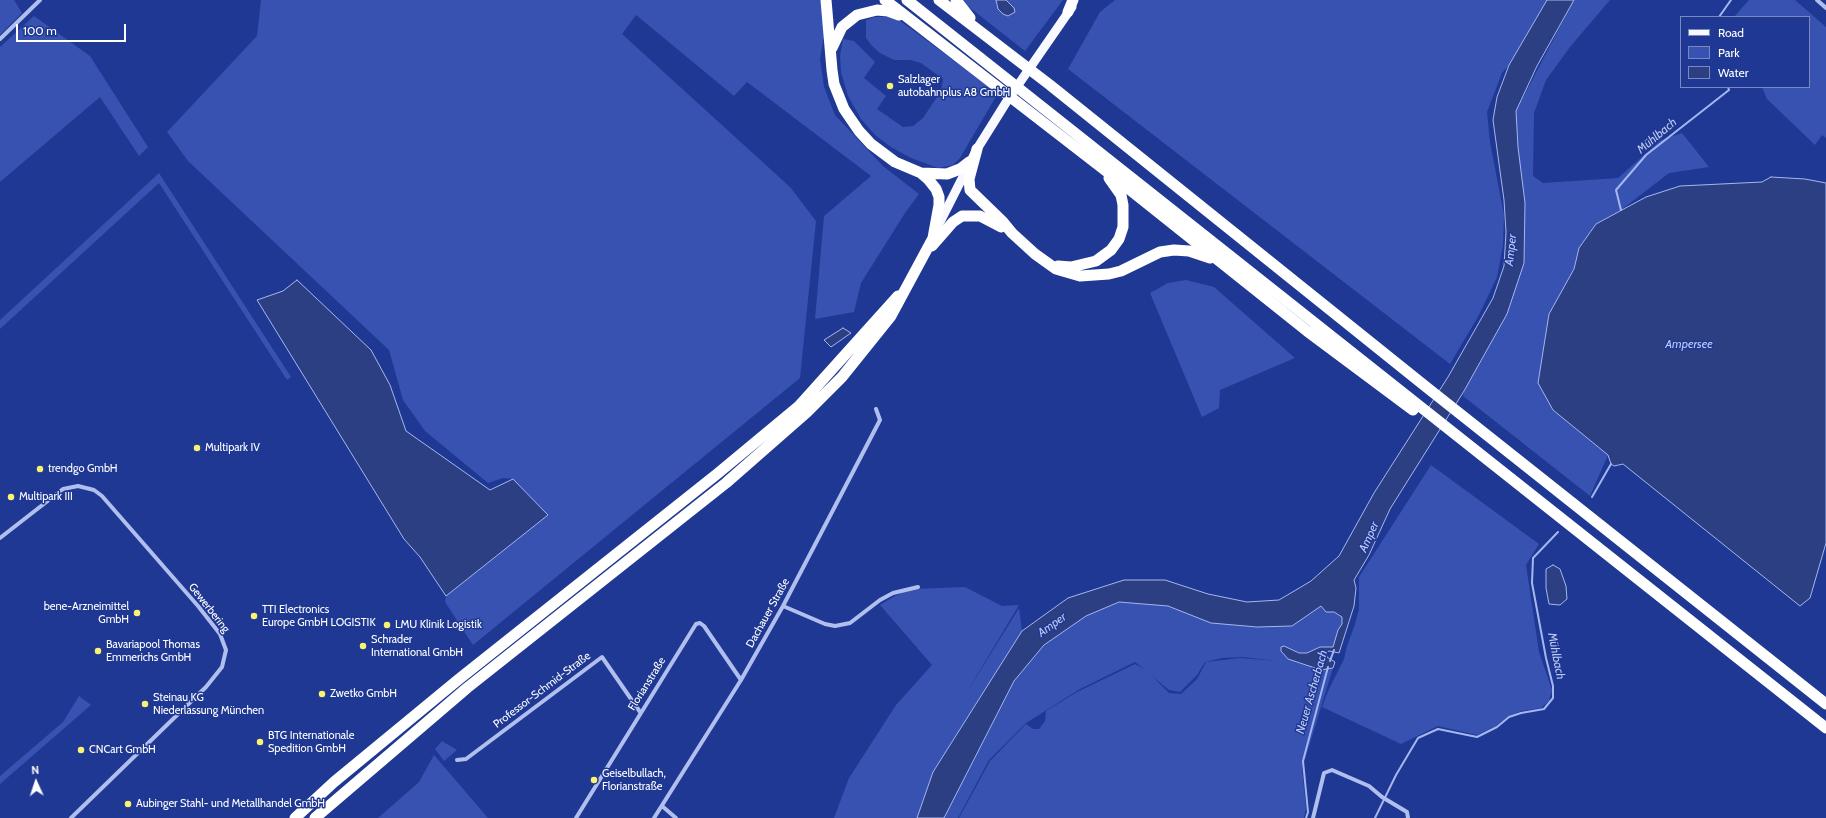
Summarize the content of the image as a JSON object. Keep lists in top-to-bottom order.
{
  "streets": {
    "street": [
      "Gewerbering",
      "Dachauer Straße",
      "Florianstraße",
      "Professor-Schmid-Straße"
    ]
  },
  "crossings": [
    ["Dachauer Straße", "Florianstraße"],
    ["Florianstraße", "Professor-Schmid-Straße"]
  ],
  "water": [
    "Mühlbach",
    "Amper",
    "Ampersee",
    "Neuer Ascherbach"
  ],
  "places": [
    "Salzlager autobahnplus A8 GmbH",
    "Multipark IV",
    "trendgo GmbH",
    "Multipark III",
    "bene-Arzneimittel GmbH",
    "TTI Electronics Europe GmbH LOGISTIK",
    "LMU Klinik Logistik",
    "Schrader International GmbH",
    "Bavariapool Thomas Emmerichs GmbH",
    "Zwetko GmbH",
    "Steinau KG Niederlassung München",
    "BTG Internationale Spedition GmbH",
    "CNCart GmbH",
    "Geiselbullach, Florianstraße",
    "Aubinger Stahl- und Metallhandel GmbH"
  ],
  "legend": ["Road", "Park", "Water"],
  "scale_bar": "100 m",
  "north": "top"
}
